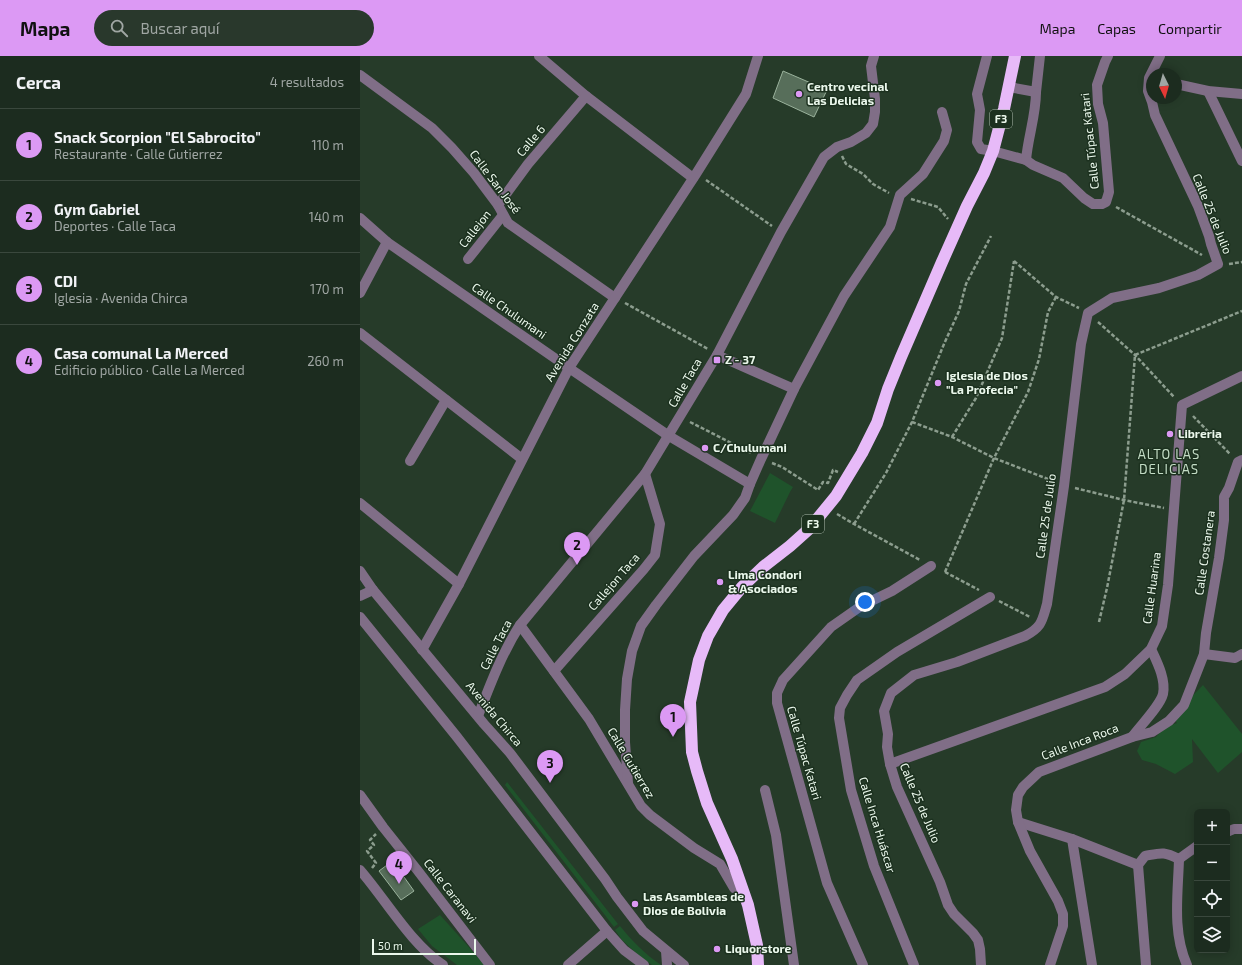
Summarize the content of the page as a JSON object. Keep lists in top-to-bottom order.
{
  "streets": {
    "highway": ["F3"],
    "street": [
      "Calle 6",
      "Calle Túpac Katari",
      "Calle San José",
      "Calle 25 de Julio",
      "Callejon",
      "Calle Chulumani",
      "Avenida Conzata",
      "Calle Taca",
      "Calle Costanera",
      "Callejon Taca",
      "Calle Huarina",
      "Avenida Chirca",
      "Calle Inca Roca",
      "Calle Gutierrez",
      "Calle Inca Huáscar",
      "Calle Caranavi"
    ]
  },
  "crossings": [
    ["F3", "Calle Gutierrez"],
    ["Calle 6", "Calle San José"],
    ["Calle San José", "Callejon"],
    ["Calle San José", "Avenida Conzata"],
    ["Calle 25 de Julio", "Calle Huarina"],
    ["Calle Chulumani", "Avenida Conzata"],
    ["Calle Chulumani", "Calle Taca"],
    ["Avenida Conzata", "Avenida Chirca"],
    ["Calle Taca", "Callejon Taca"],
    ["Calle Taca", "Avenida Chirca"],
    ["Calle Taca", "Calle Gutierrez"],
    ["Calle Costanera", "Calle Inca Roca"],
    ["Callejon Taca", "Calle Gutierrez"]
  ],
  "districts": ["ALTO LAS DELICIAS"],
  "places": {
    "other": [
      "Centro vecinal Las Delicias",
      "Iglesia de Dios \"La Profecia\"",
      "Libreria",
      "C/Chulumani",
      "Lima Condori & Asociados",
      "Las Asambleas de Dios de Bolivia",
      "Liquorstore"
    ],
    "transit": ["Z - 37"]
  },
  "scale_bar": "50 m",
  "north": "bottom",
  "page": {
    "header": "Mapa",
    "search": "Buscar aquí",
    "nav": ["Mapa", "Capas", "Compartir"],
    "heading": ["Cerca", "4 resultados"],
    "list": [
      {
        "mark": "1",
        "name": "Snack Scorpion \"El Sabrocito\"",
        "note": "Restaurante · Calle Gutierrez",
        "value": "110 m"
      },
      {
        "mark": "2",
        "name": "Gym Gabriel",
        "note": "Deportes · Calle Taca",
        "value": "140 m"
      },
      {
        "mark": "3",
        "name": "CDI",
        "note": "Iglesia · Avenida Chirca",
        "value": "170 m"
      },
      {
        "mark": "4",
        "name": "Casa comunal La Merced",
        "note": "Edificio público · Calle La Merced",
        "value": "260 m"
      }
    ],
    "pins": [
      "2",
      "1",
      "3",
      "4"
    ],
    "map_buttons": ["+", "−"],
    "scale": "50 m"
  }
}
